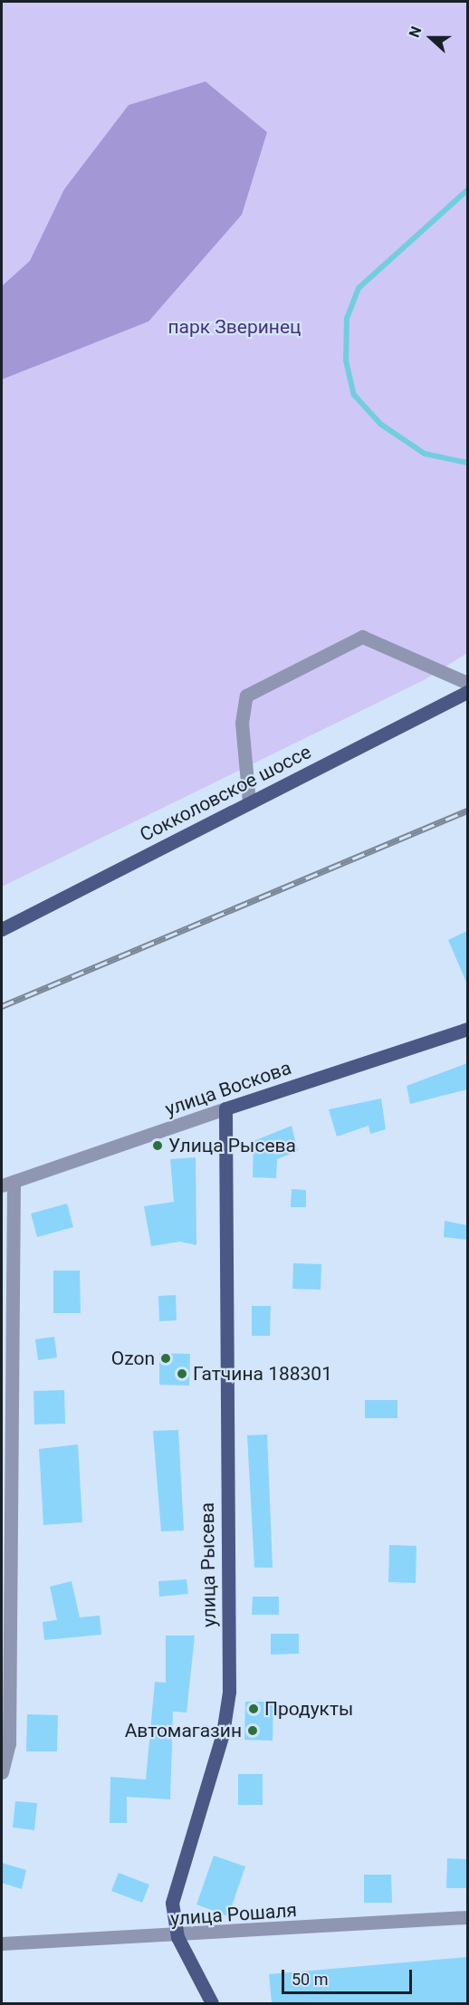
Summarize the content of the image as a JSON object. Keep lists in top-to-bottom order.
{
  "streets": {
    "main road": ["Сокколовское шоссе", "улица Воскова", "улица Рысева"],
    "street": ["улица Рошаля"]
  },
  "crossings": [
    ["улица Воскова", "улица Рысева"],
    ["улица Рысева", "улица Рошаля"]
  ],
  "parks": ["парк Зверинец"],
  "places": [
    "Улица Рысева",
    "Ozon",
    "Гатчина 188301",
    "Продукты",
    "Автомагазин"
  ],
  "scale_bar": "50 m",
  "north": "left"
}
